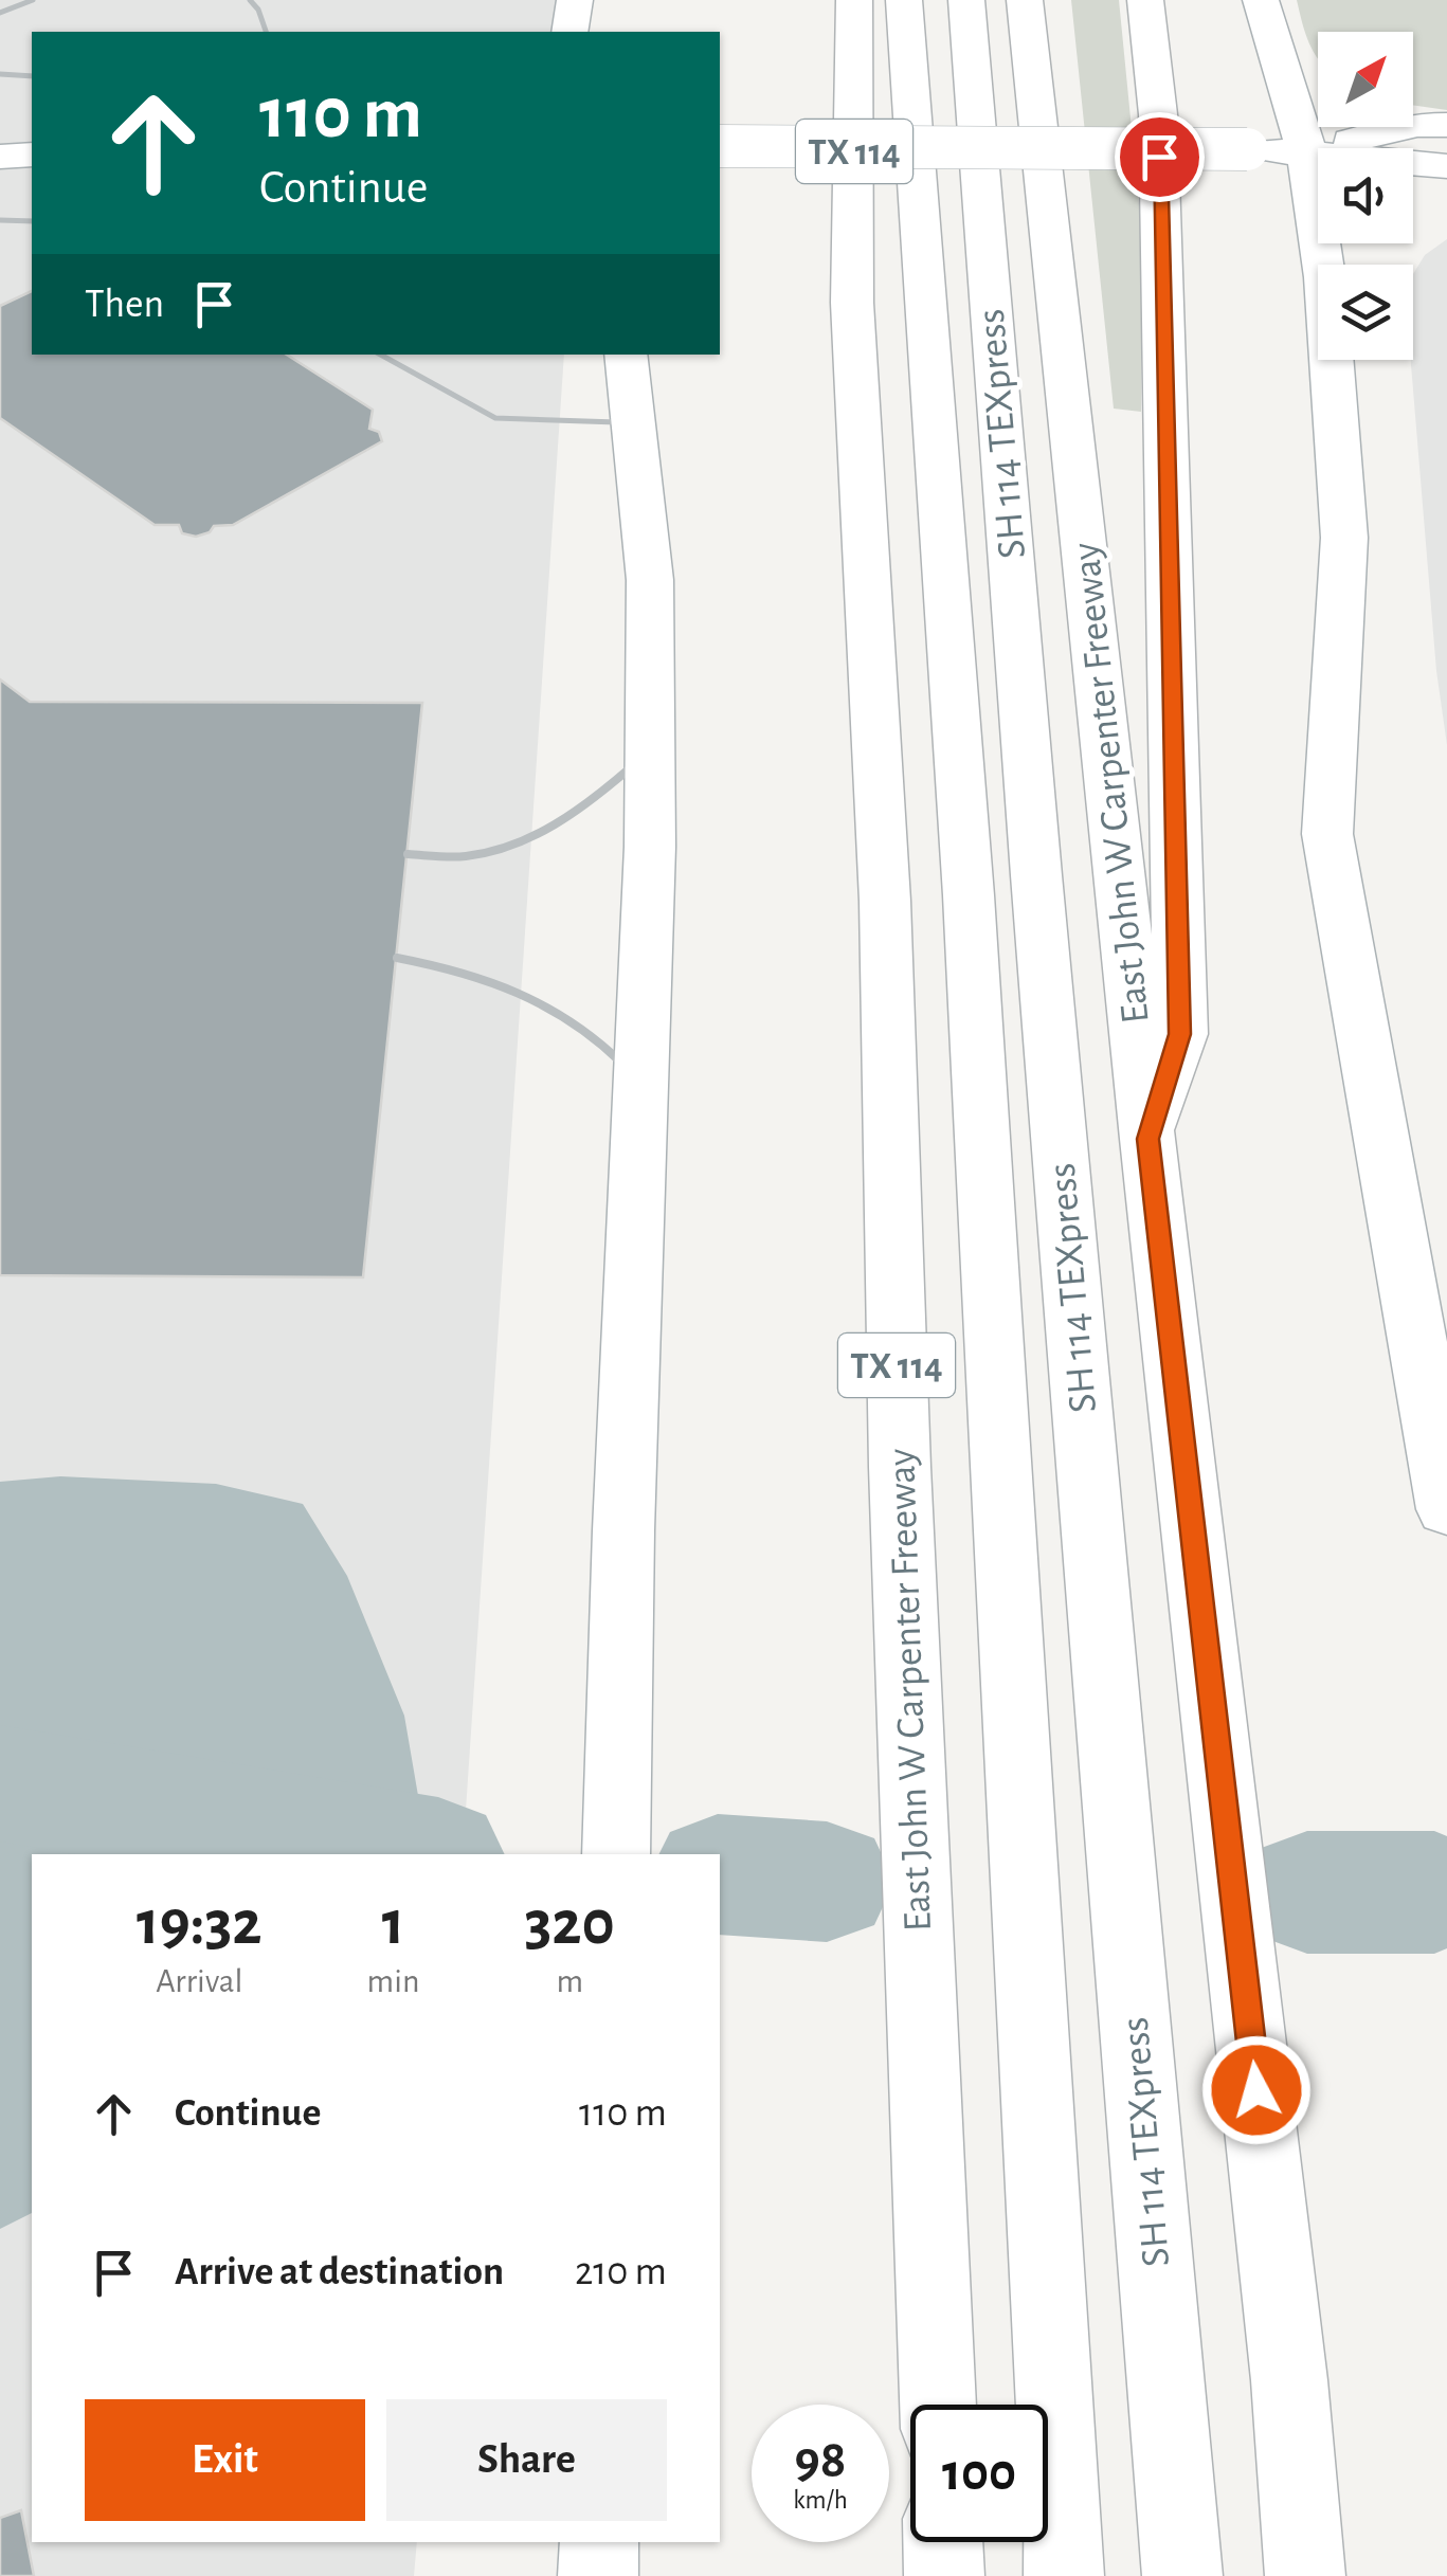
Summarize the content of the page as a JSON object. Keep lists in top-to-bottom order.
{
  "streets": {
    "main road": ["TX 114", "SH 114 TEXpress", "East John W Carpenter Freeway"]
  },
  "north": "top right",
  "page": {
    "turn": ["110 m", "Continue"],
    "then": "Then",
    "eta": [
      "19:32",
      "Arrival",
      "1",
      "min",
      "320",
      "m"
    ],
    "list": [
      {
        "name": "Continue",
        "value": "110 m"
      },
      {
        "name": "Arrive at destination",
        "value": "210 m"
      }
    ],
    "buttons": ["Exit", "Share"],
    "speed": "98 km/h",
    "limit": "100"
  }
}
